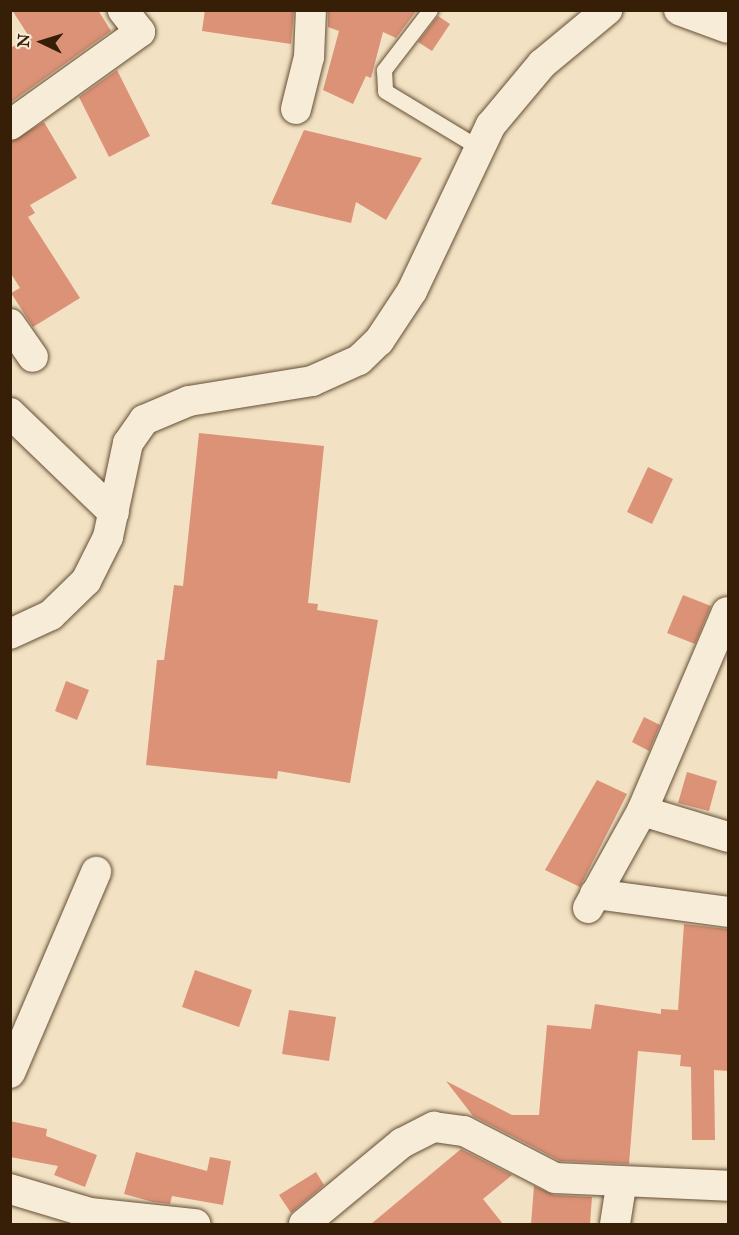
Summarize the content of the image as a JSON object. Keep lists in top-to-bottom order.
{
  "north": "left"
}
